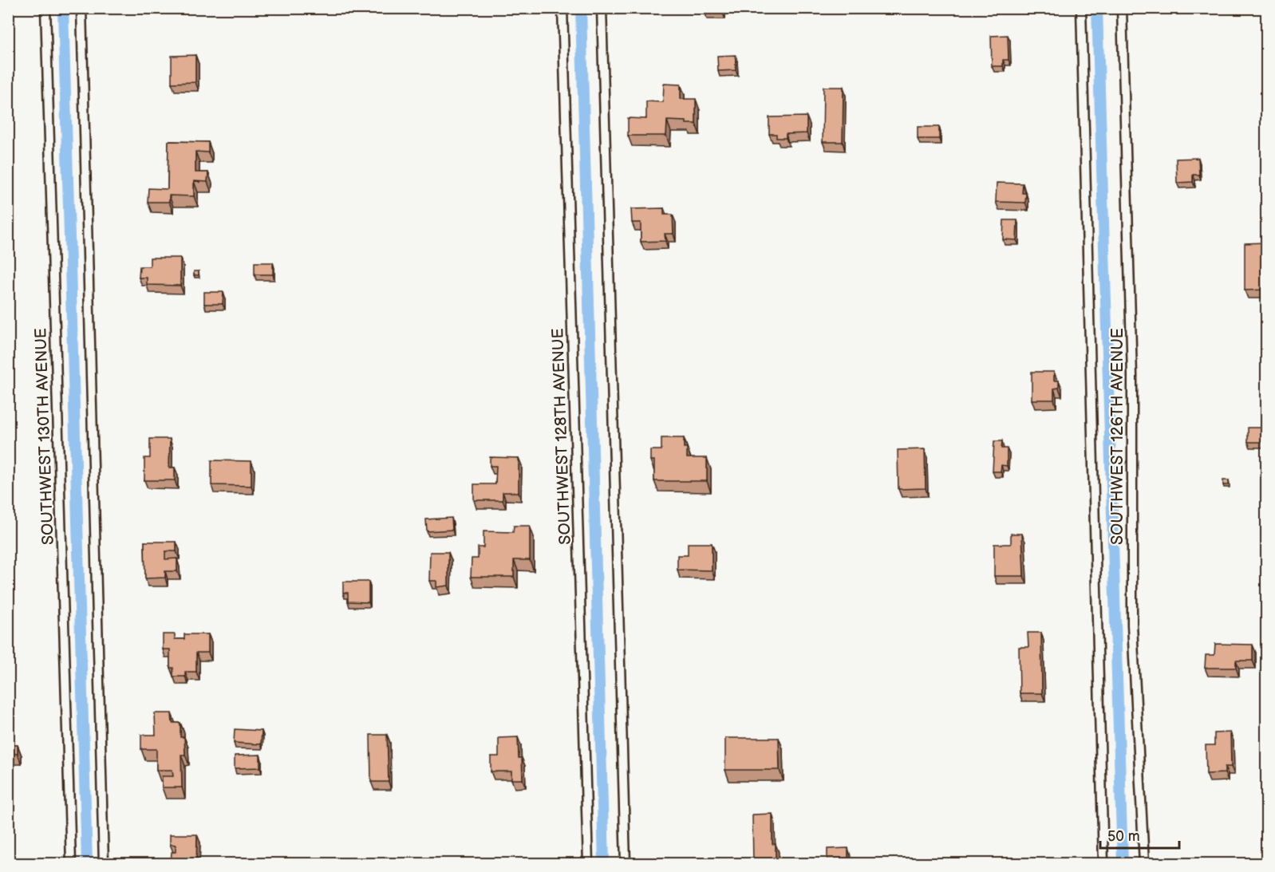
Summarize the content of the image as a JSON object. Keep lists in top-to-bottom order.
{
  "streets": {
    "street": ["SOUTHWEST 130TH AVENUE", "SOUTHWEST 128TH AVENUE", "SOUTHWEST 126TH AVENUE"]
  },
  "scale_bar": "50 m"
}
